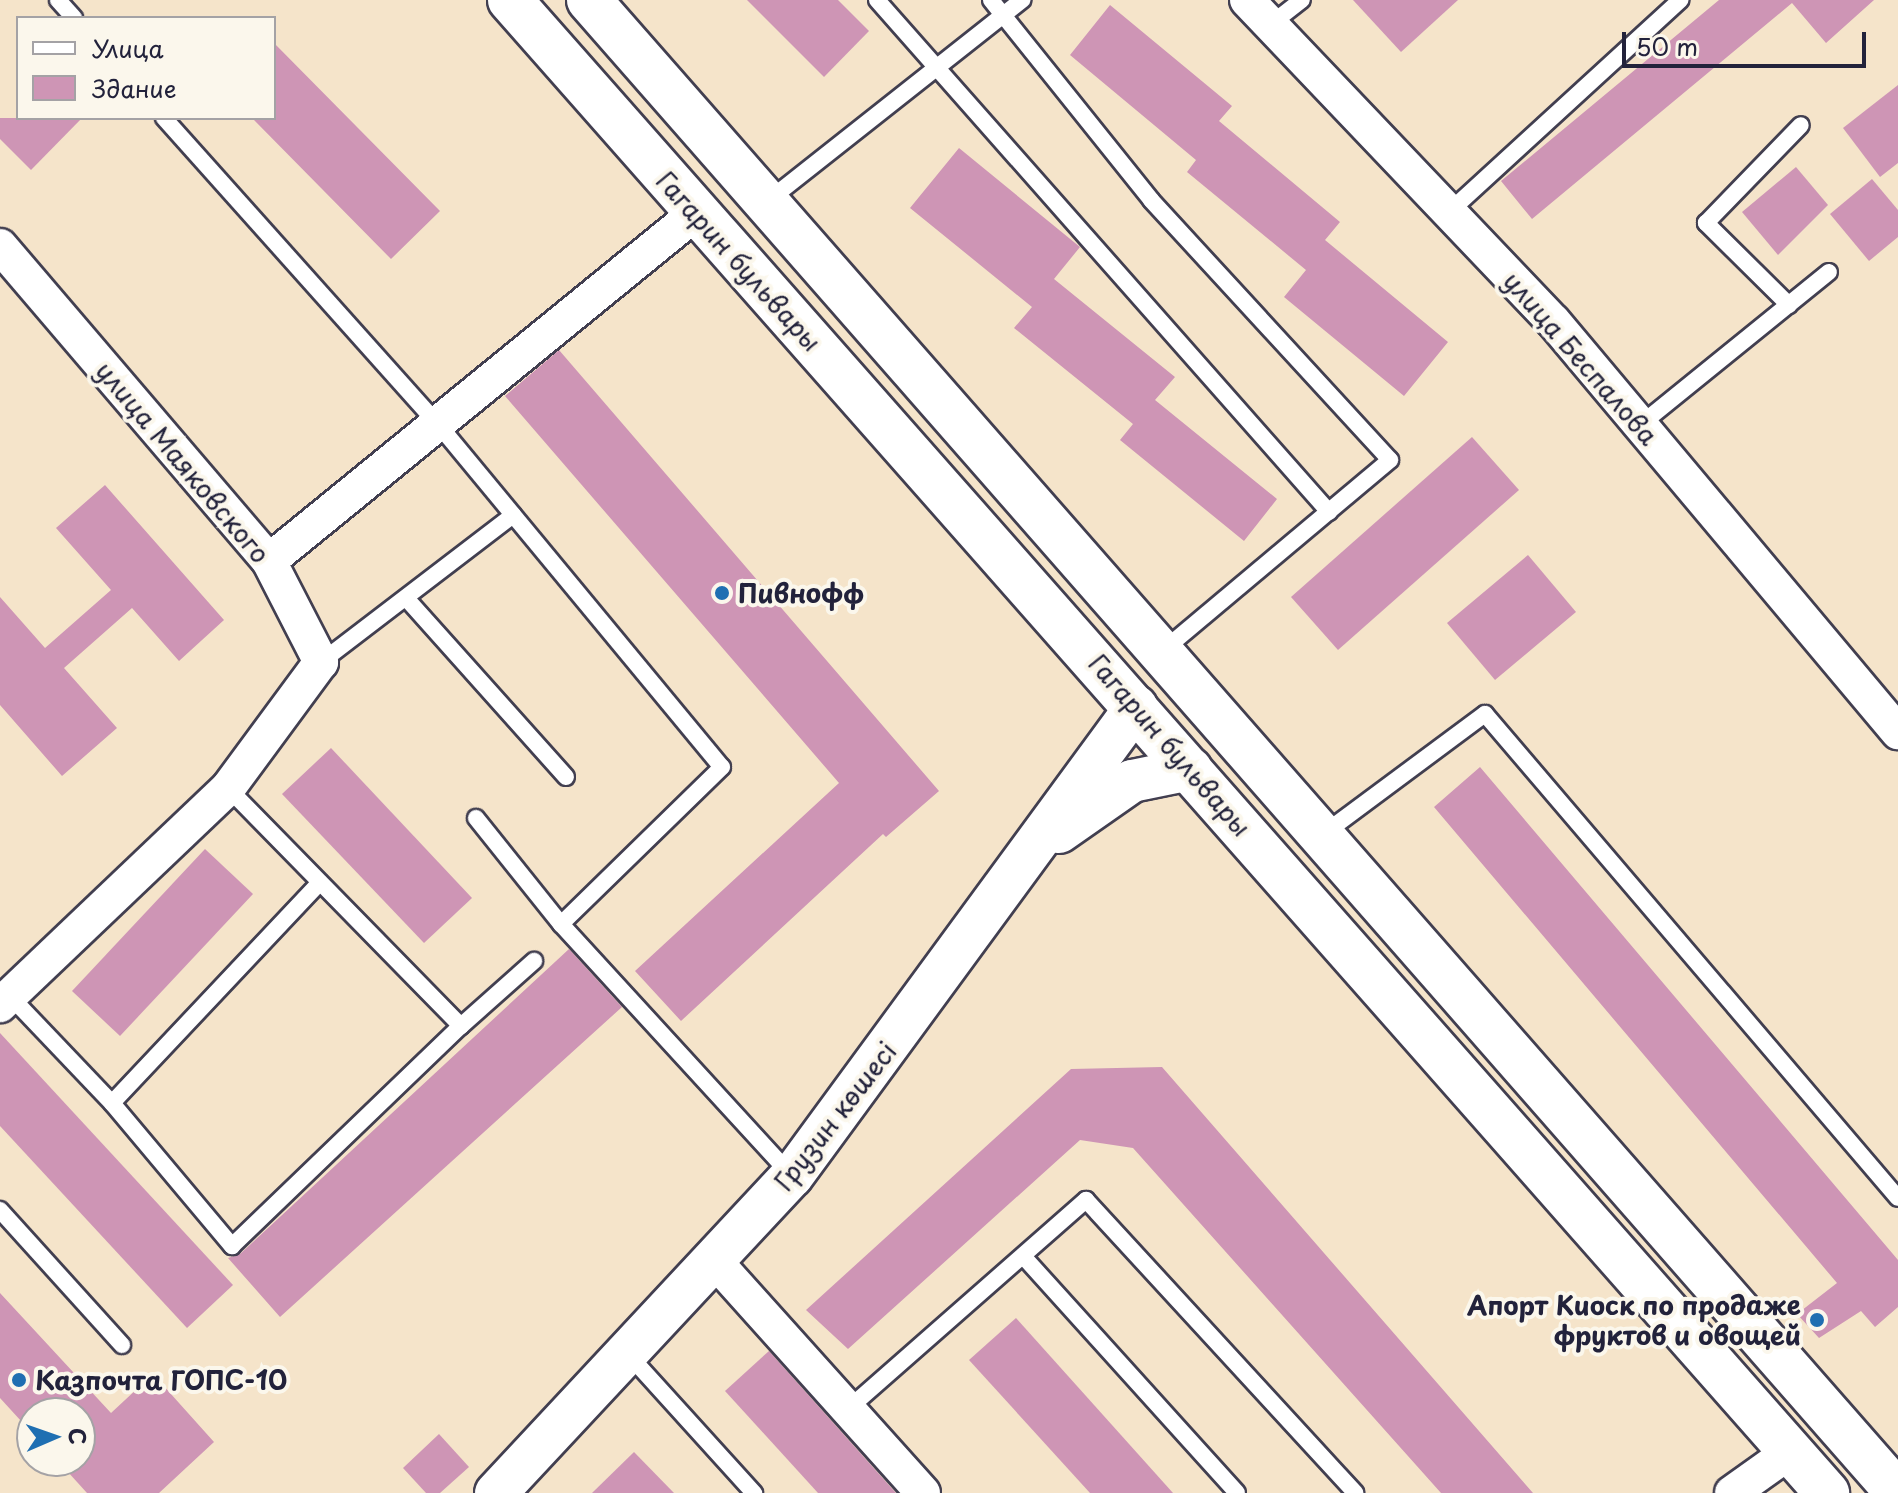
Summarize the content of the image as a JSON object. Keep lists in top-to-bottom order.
{
  "streets": {
    "main road": ["Гагарин бульвары"],
    "street": ["улица Беспалова", "улица Маяковского", "Грузин көшесі"]
  },
  "crossings": [
    ["Гагарин бульвары", "Грузин көшесі"]
  ],
  "places": ["Пивнофф", "Апорт Киоск по продаже фруктов и овощей", "Казпочта ГОПС-10"],
  "legend": ["Улица", "Здание"],
  "scale_bar": "50 m",
  "north": "right"
}
